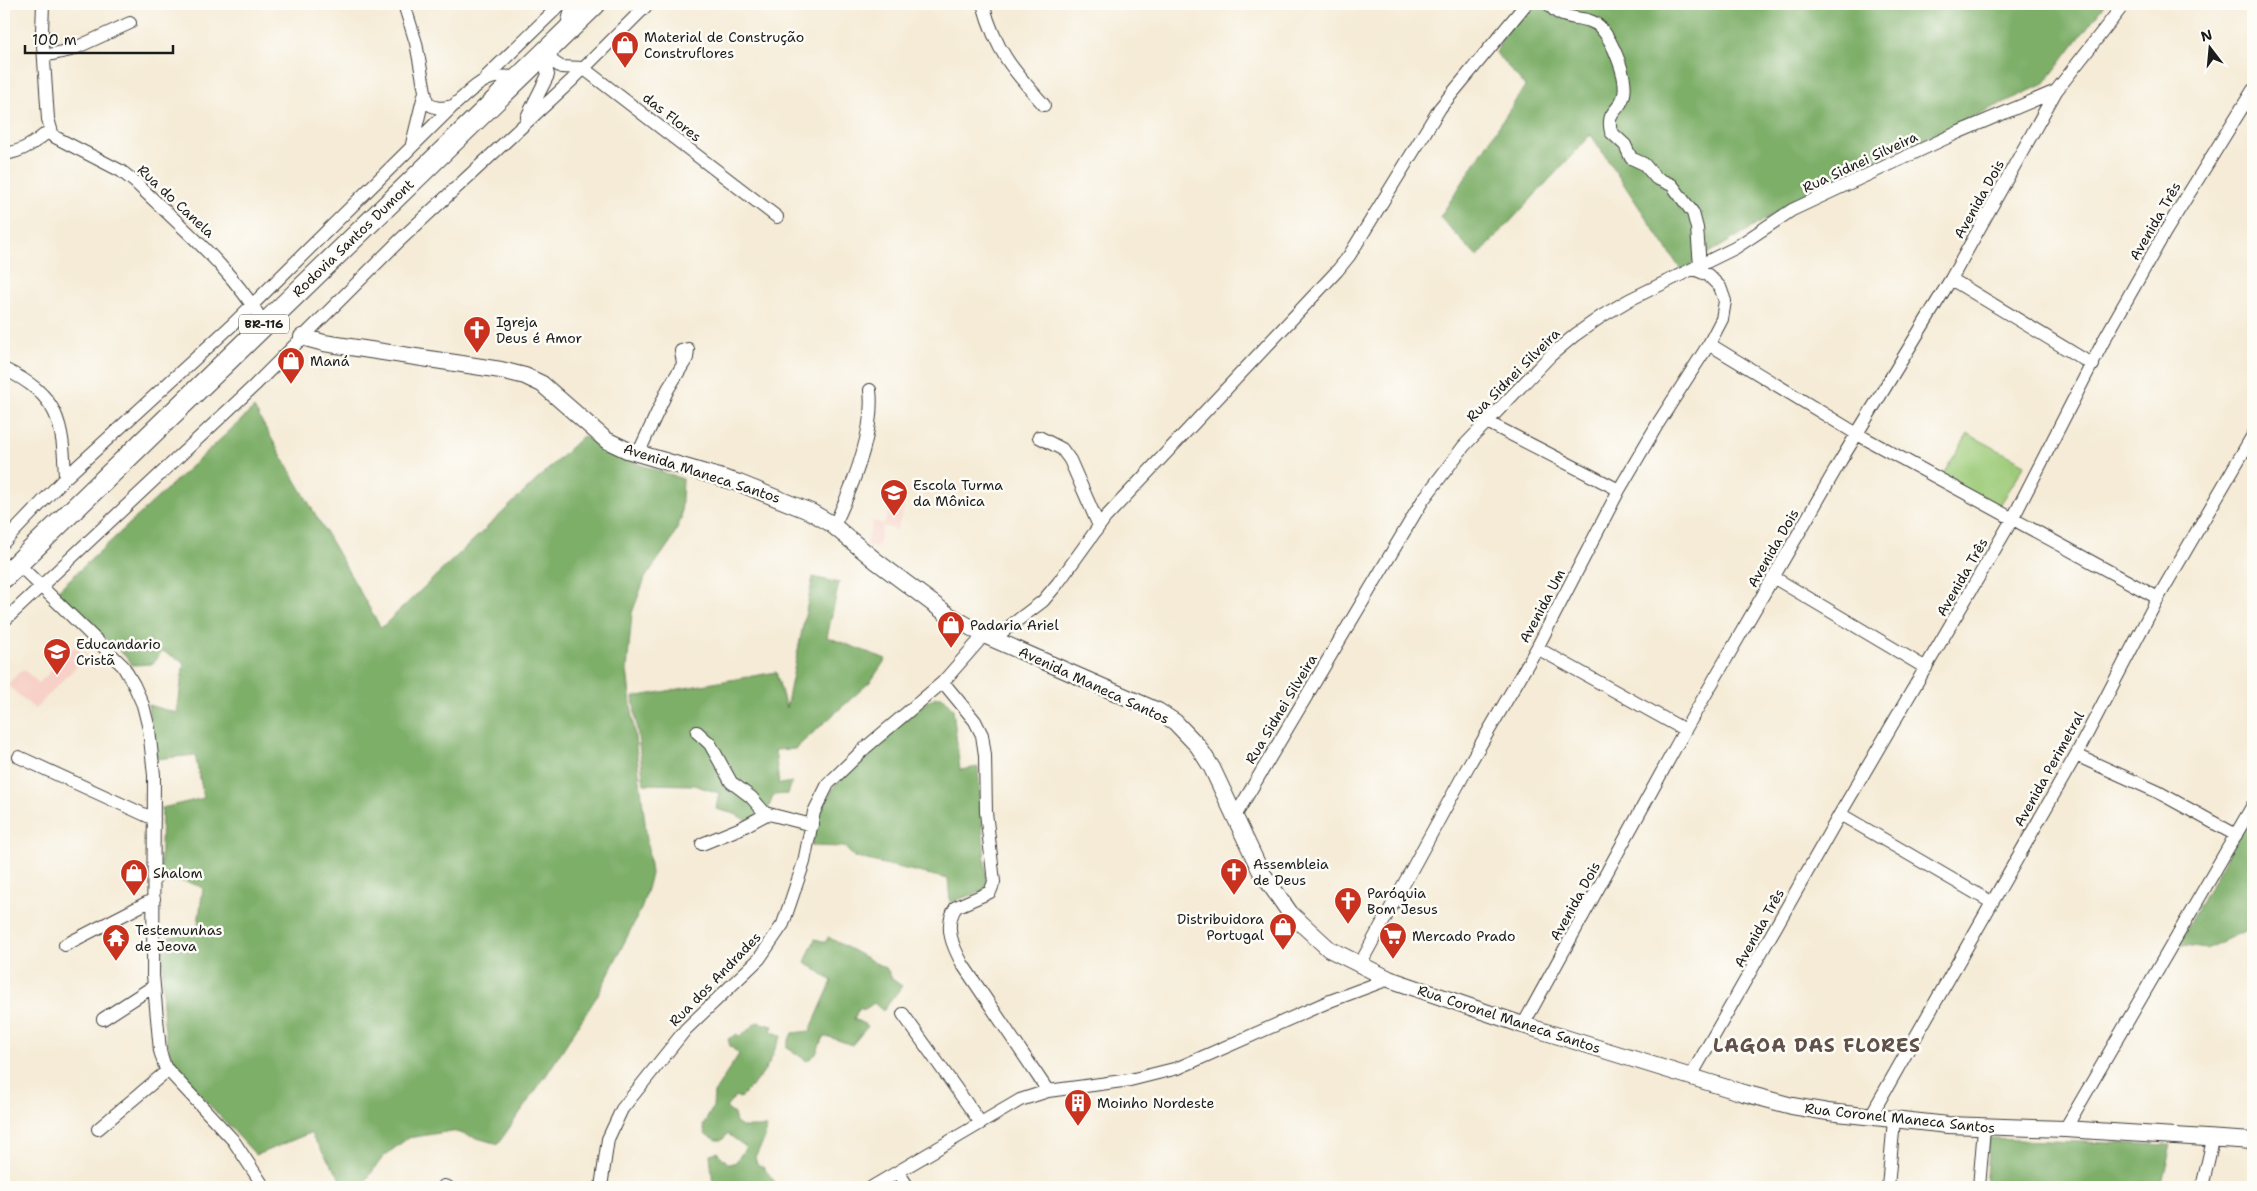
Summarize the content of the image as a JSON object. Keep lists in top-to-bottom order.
{
  "streets": {
    "highway": ["Rodovia Santos Dumont", "BR-116"],
    "street": [
      "das Flores",
      "Rua Sidnei Silveira",
      "Avenida Dois",
      "Rua do Canela",
      "Avenida Três",
      "Avenida Maneca Santos",
      "Avenida Um",
      "Avenida Perimetral",
      "Rua dos Andrades",
      "Rua Coronel Maneca Santos"
    ]
  },
  "crossings": [
    ["Rua Sidnei Silveira", "Avenida Dois"],
    ["Rua Sidnei Silveira", "Avenida Maneca Santos"],
    ["Rua Sidnei Silveira", "Avenida Um"],
    ["Avenida Dois", "Rua Coronel Maneca Santos"],
    ["Rua do Canela", "Rodovia Santos Dumont"],
    ["Avenida Três", "Rua Coronel Maneca Santos"],
    ["Avenida Maneca Santos", "Avenida Um"],
    ["Avenida Maneca Santos", "Rua dos Andrades"],
    ["Avenida Maneca Santos", "Rua Coronel Maneca Santos"],
    ["Avenida Um", "Rua Coronel Maneca Santos"],
    ["Avenida Perimetral", "Rua Coronel Maneca Santos"]
  ],
  "districts": ["LAGOA DAS FLORES"],
  "places": {
    "shop": [
      "Material de Construção Construflores",
      "Maná",
      "Padaria Ariel",
      "Shalom",
      "Distribuidora Portugal"
    ],
    "church": ["Igreja Deus é Amor", "Assembleia de Deus", "Paróquia Bom Jesus"],
    "school or university": ["Escola Turma da Mônica", "Educandario Cristã"],
    "supermarket": ["Mercado Prado"],
    "temple": ["Testemunhas de Jeova"],
    "building": ["Moinho Nordeste"]
  },
  "scale_bar": "100 m",
  "north": "top"
}
